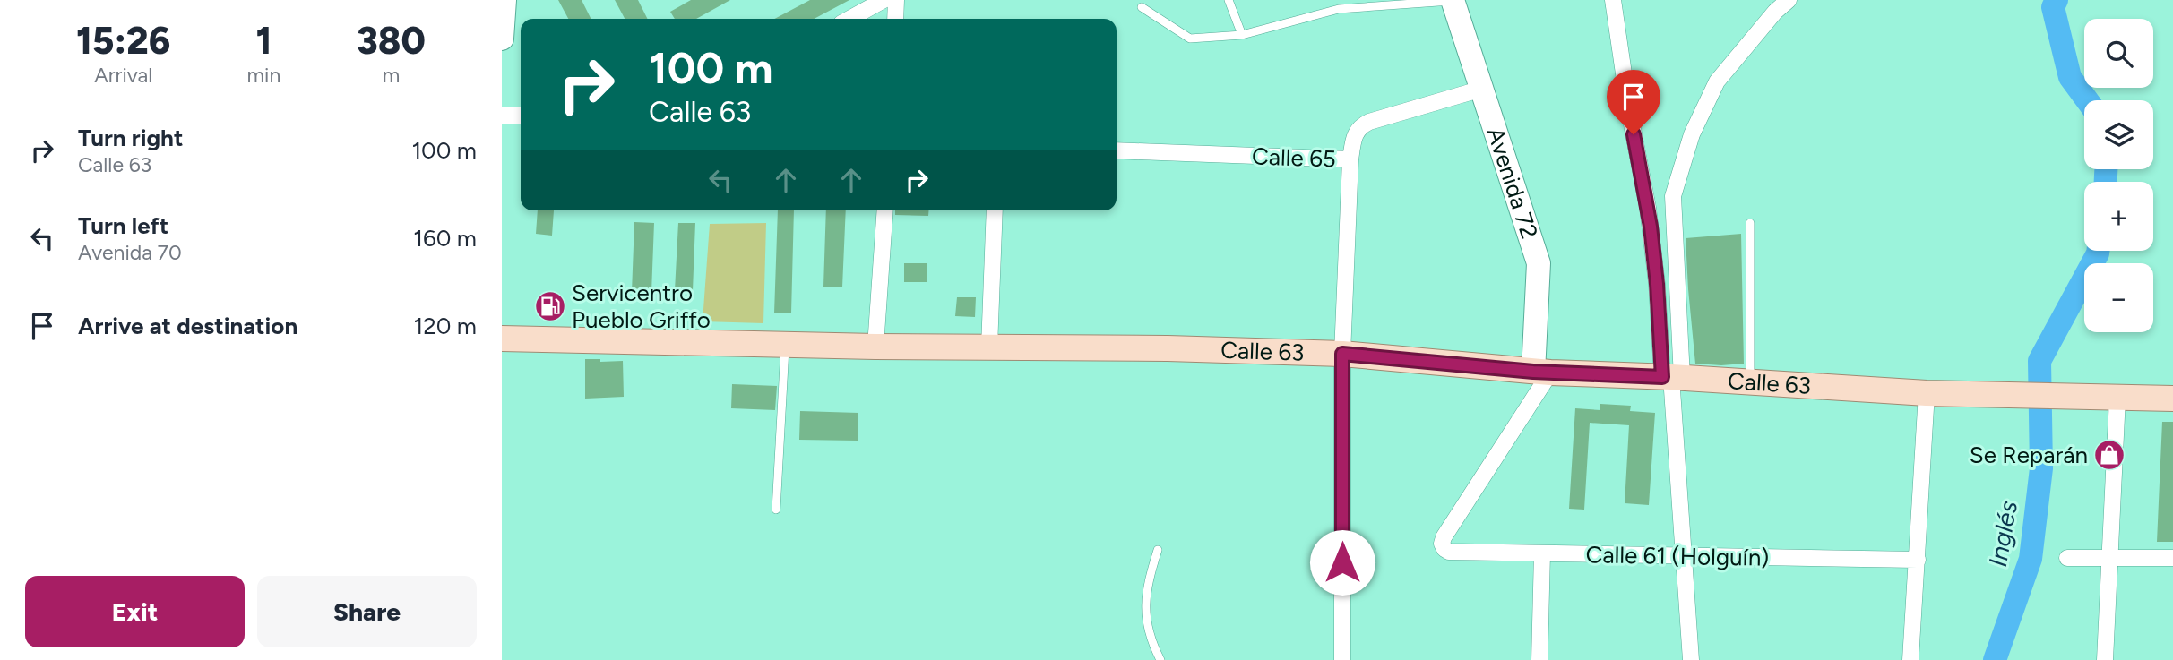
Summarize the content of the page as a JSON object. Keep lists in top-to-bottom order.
{
  "streets": {
    "main road": ["Calle 63"],
    "street": ["Calle 65", "Avenida 72", "Calle 61 (Holguín)"]
  },
  "crossings": [
    ["Calle 65", "Avenida 72"],
    ["Avenida 72", "Calle 63"],
    ["Avenida 72", "Calle 61 (Holguín)"],
    ["Calle 63", "Calle 61 (Holguín)"]
  ],
  "water": ["Inglés"],
  "places": {
    "fuel station": ["Servicentro Pueblo Griffo"],
    "shop": ["Se Reparán"]
  },
  "page": {
    "eta": [
      "15:26",
      "Arrival",
      "1",
      "min",
      "380",
      "m"
    ],
    "map_buttons": ["+", "−"],
    "turn": ["100 m", "Calle 63"],
    "list": [
      {
        "name": "Turn right",
        "note": "Calle 63",
        "value": "100 m"
      },
      {
        "name": "Turn left",
        "note": "Avenida 70",
        "value": "160 m"
      },
      {
        "name": "Arrive at destination",
        "value": "120 m"
      }
    ],
    "buttons": ["Exit", "Share"]
  }
}
